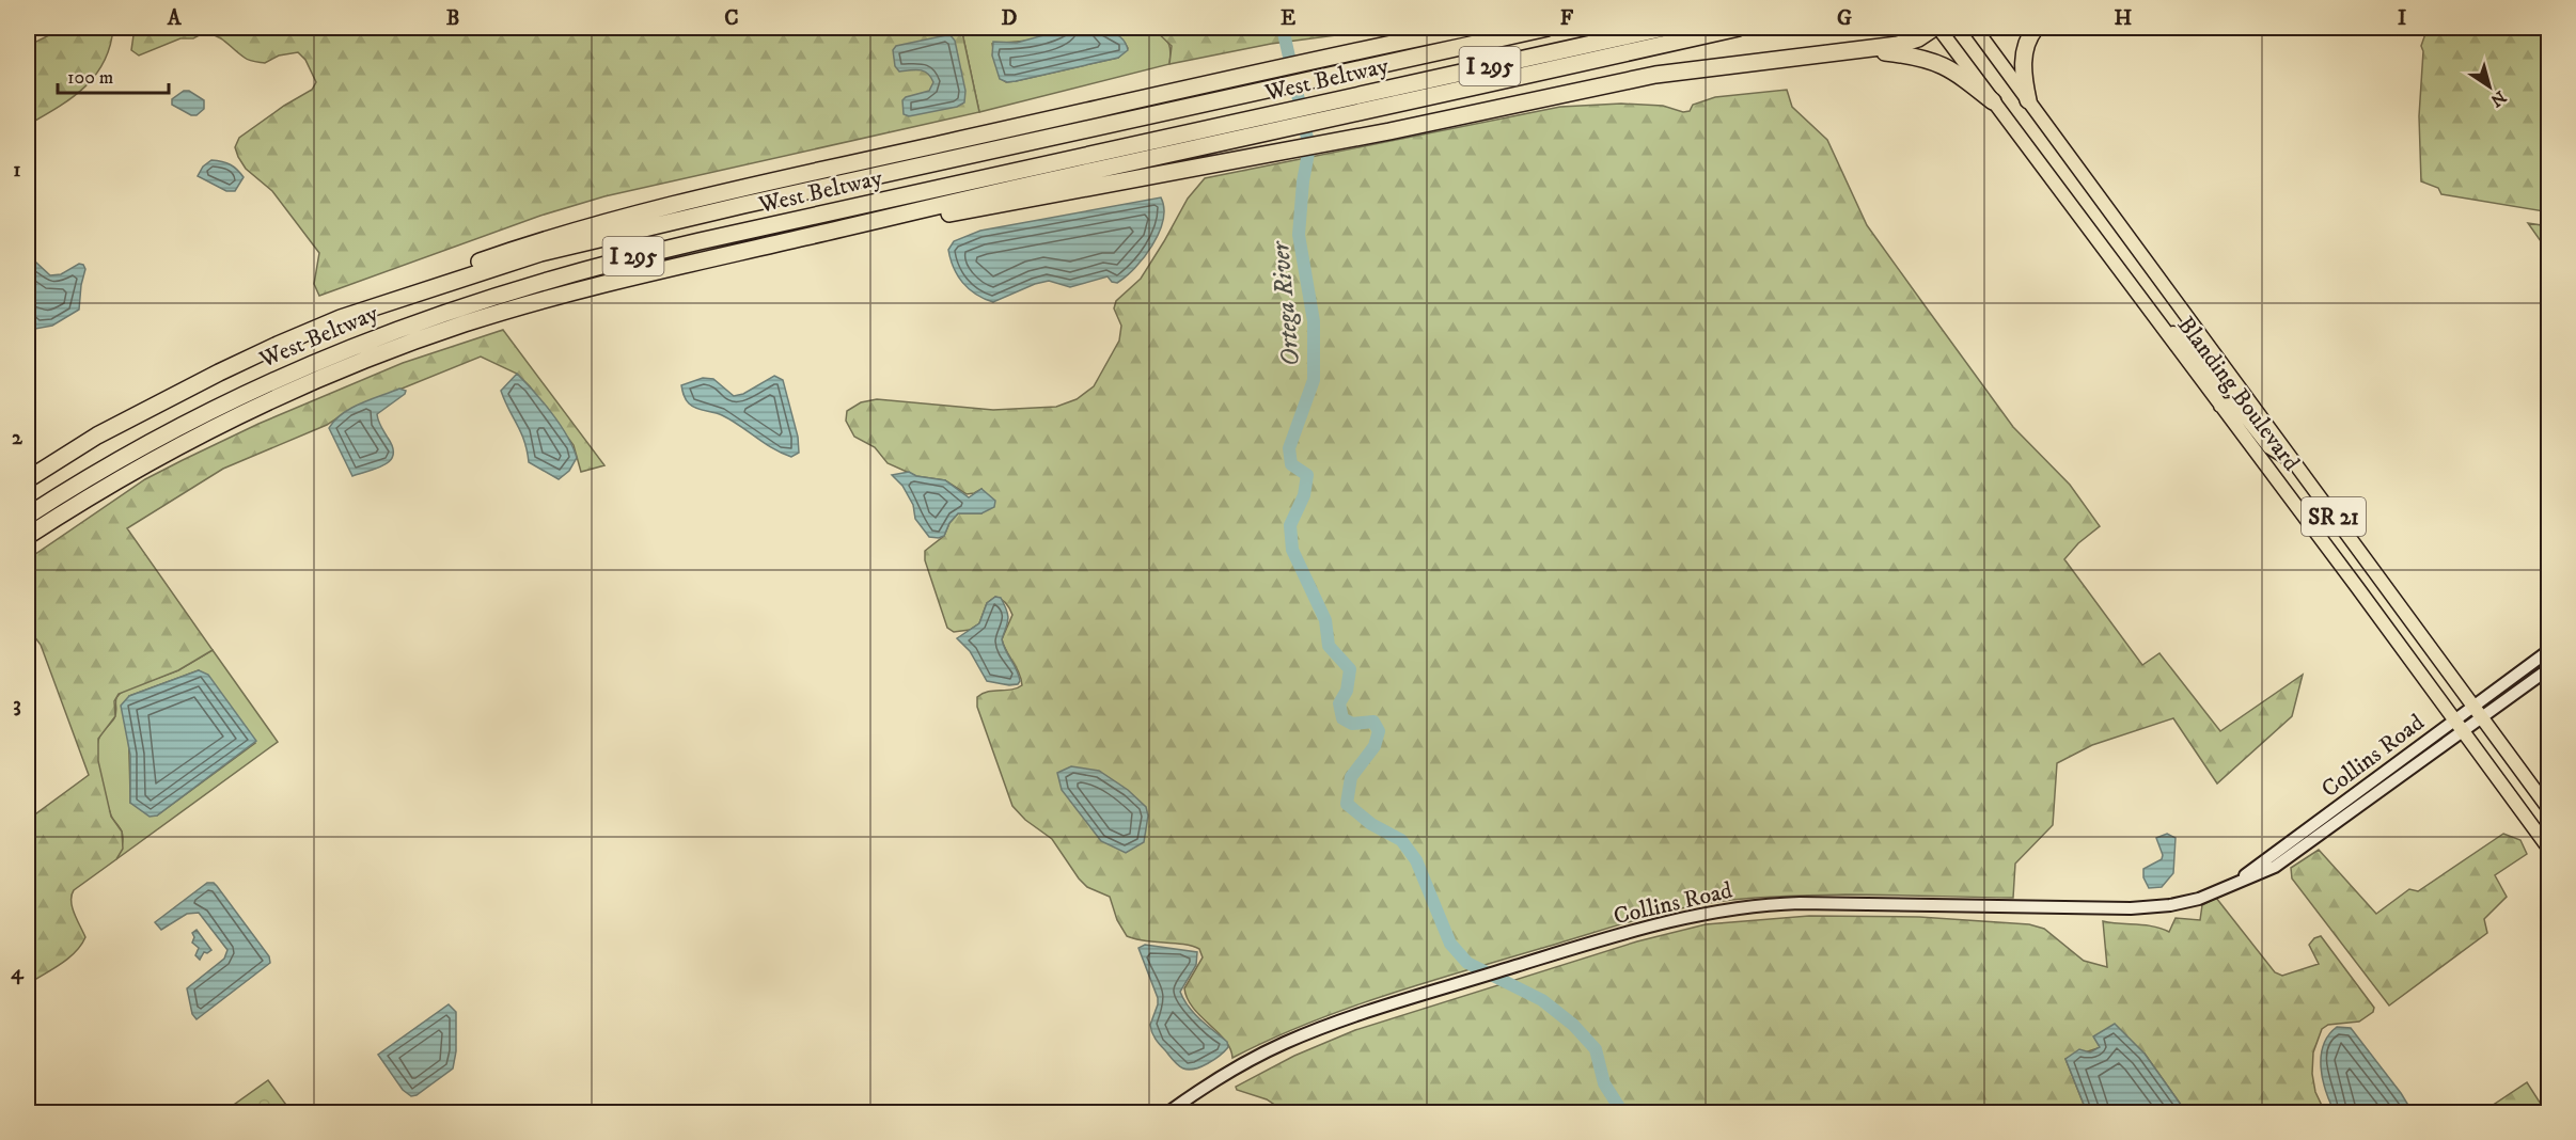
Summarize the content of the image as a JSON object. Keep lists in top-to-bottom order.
{
  "streets": {
    "highway": ["I 295", "West Beltway"],
    "main road": ["Blanding Boulevard", "SR 21"],
    "street": ["Collins Road"]
  },
  "crossings": [
    ["Blanding Boulevard", "Collins Road"]
  ],
  "water": ["Ortega River"],
  "scale_bar": "100 m",
  "north": "bottom right",
  "grid": {
    "columns": [
      "A",
      "B",
      "C",
      "D",
      "E",
      "F",
      "G",
      "H",
      "I"
    ],
    "rows": [
      "1",
      "2",
      "3",
      "4"
    ]
  }
}
